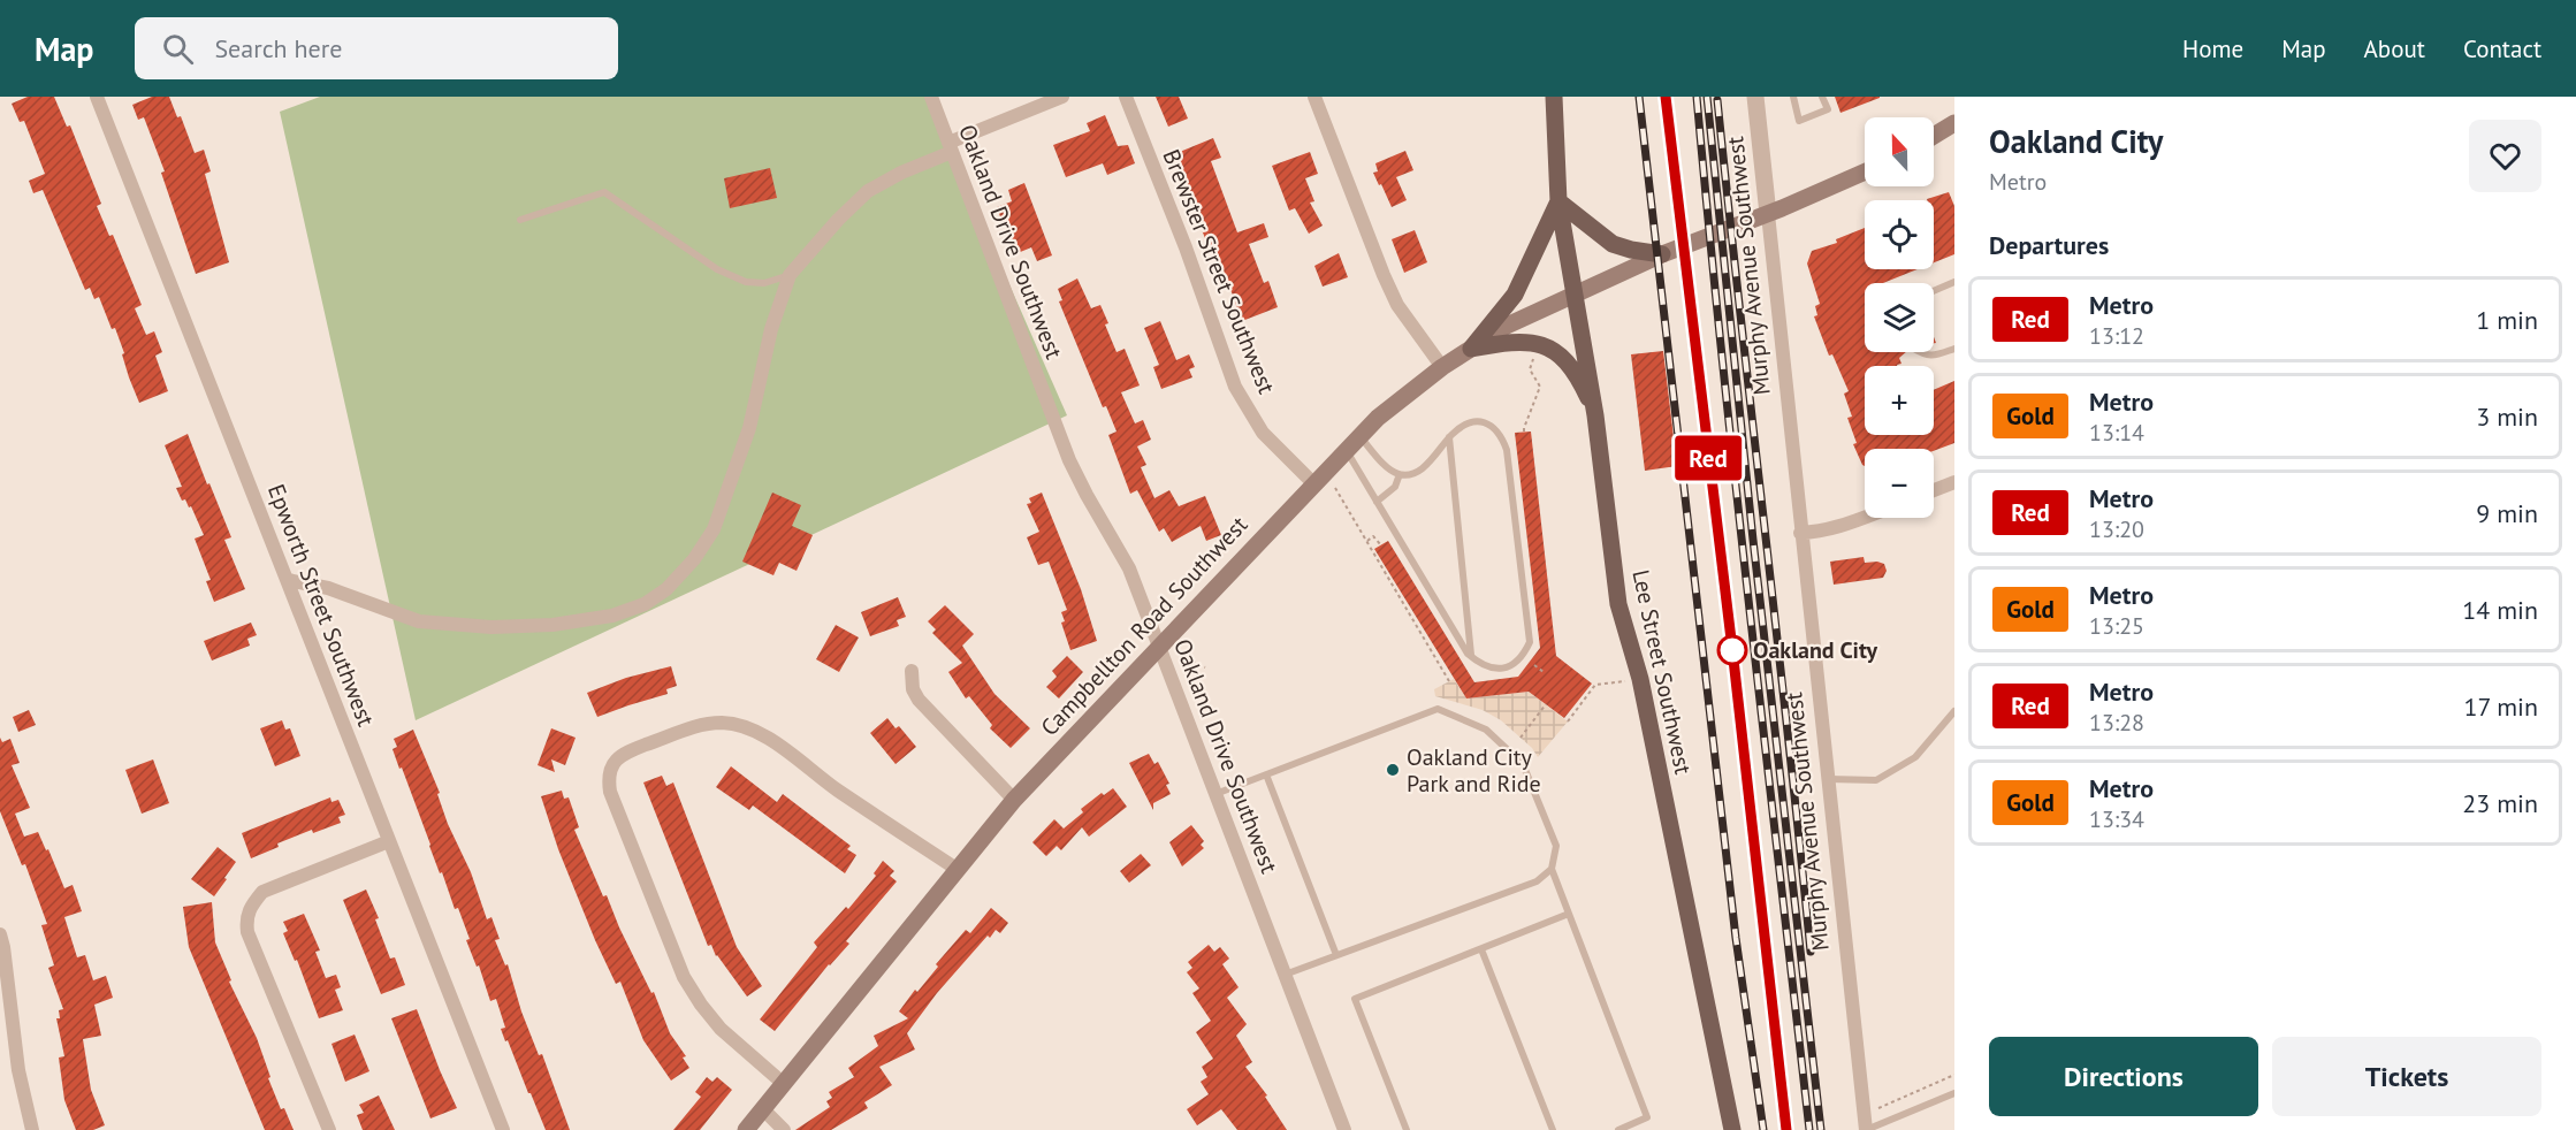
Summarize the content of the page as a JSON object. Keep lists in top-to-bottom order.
{
  "streets": {
    "main road": ["Campbellton Road Southwest", "Lee Street Southwest"],
    "street": [
      "Oakland Drive Southwest",
      "Murphy Avenue Southwest",
      "Brewster Street Southwest",
      "Epworth Street Southwest"
    ]
  },
  "crossings": [
    ["Oakland Drive Southwest", "Campbellton Road Southwest"],
    ["Murphy Avenue Southwest", "Campbellton Road Southwest"],
    ["Brewster Street Southwest", "Campbellton Road Southwest"],
    ["Campbellton Road Southwest", "Lee Street Southwest"]
  ],
  "places": ["Oakland City", "Oakland City Park and Ride"],
  "lines": ["metro line Red"],
  "north": "top",
  "page": {
    "header": "Map",
    "search": "Search here",
    "nav": [
      "Home",
      "Map",
      "About",
      "Contact"
    ],
    "on_map": "Red",
    "heading": [
      ["Oakland City", "Metro"],
      "Departures"
    ],
    "map_buttons": ["+", "−"],
    "list": [
      {
        "mark": "Red",
        "name": "Metro",
        "note": "13:12",
        "value": "1 min"
      },
      {
        "mark": "Gold",
        "name": "Metro",
        "note": "13:14",
        "value": "3 min"
      },
      {
        "mark": "Red",
        "name": "Metro",
        "note": "13:20",
        "value": "9 min"
      },
      {
        "mark": "Gold",
        "name": "Metro",
        "note": "13:25",
        "value": "14 min"
      },
      {
        "mark": "Red",
        "name": "Metro",
        "note": "13:28",
        "value": "17 min"
      },
      {
        "mark": "Gold",
        "name": "Metro",
        "note": "13:34",
        "value": "23 min"
      }
    ],
    "buttons": ["Directions", "Tickets"]
  }
}
